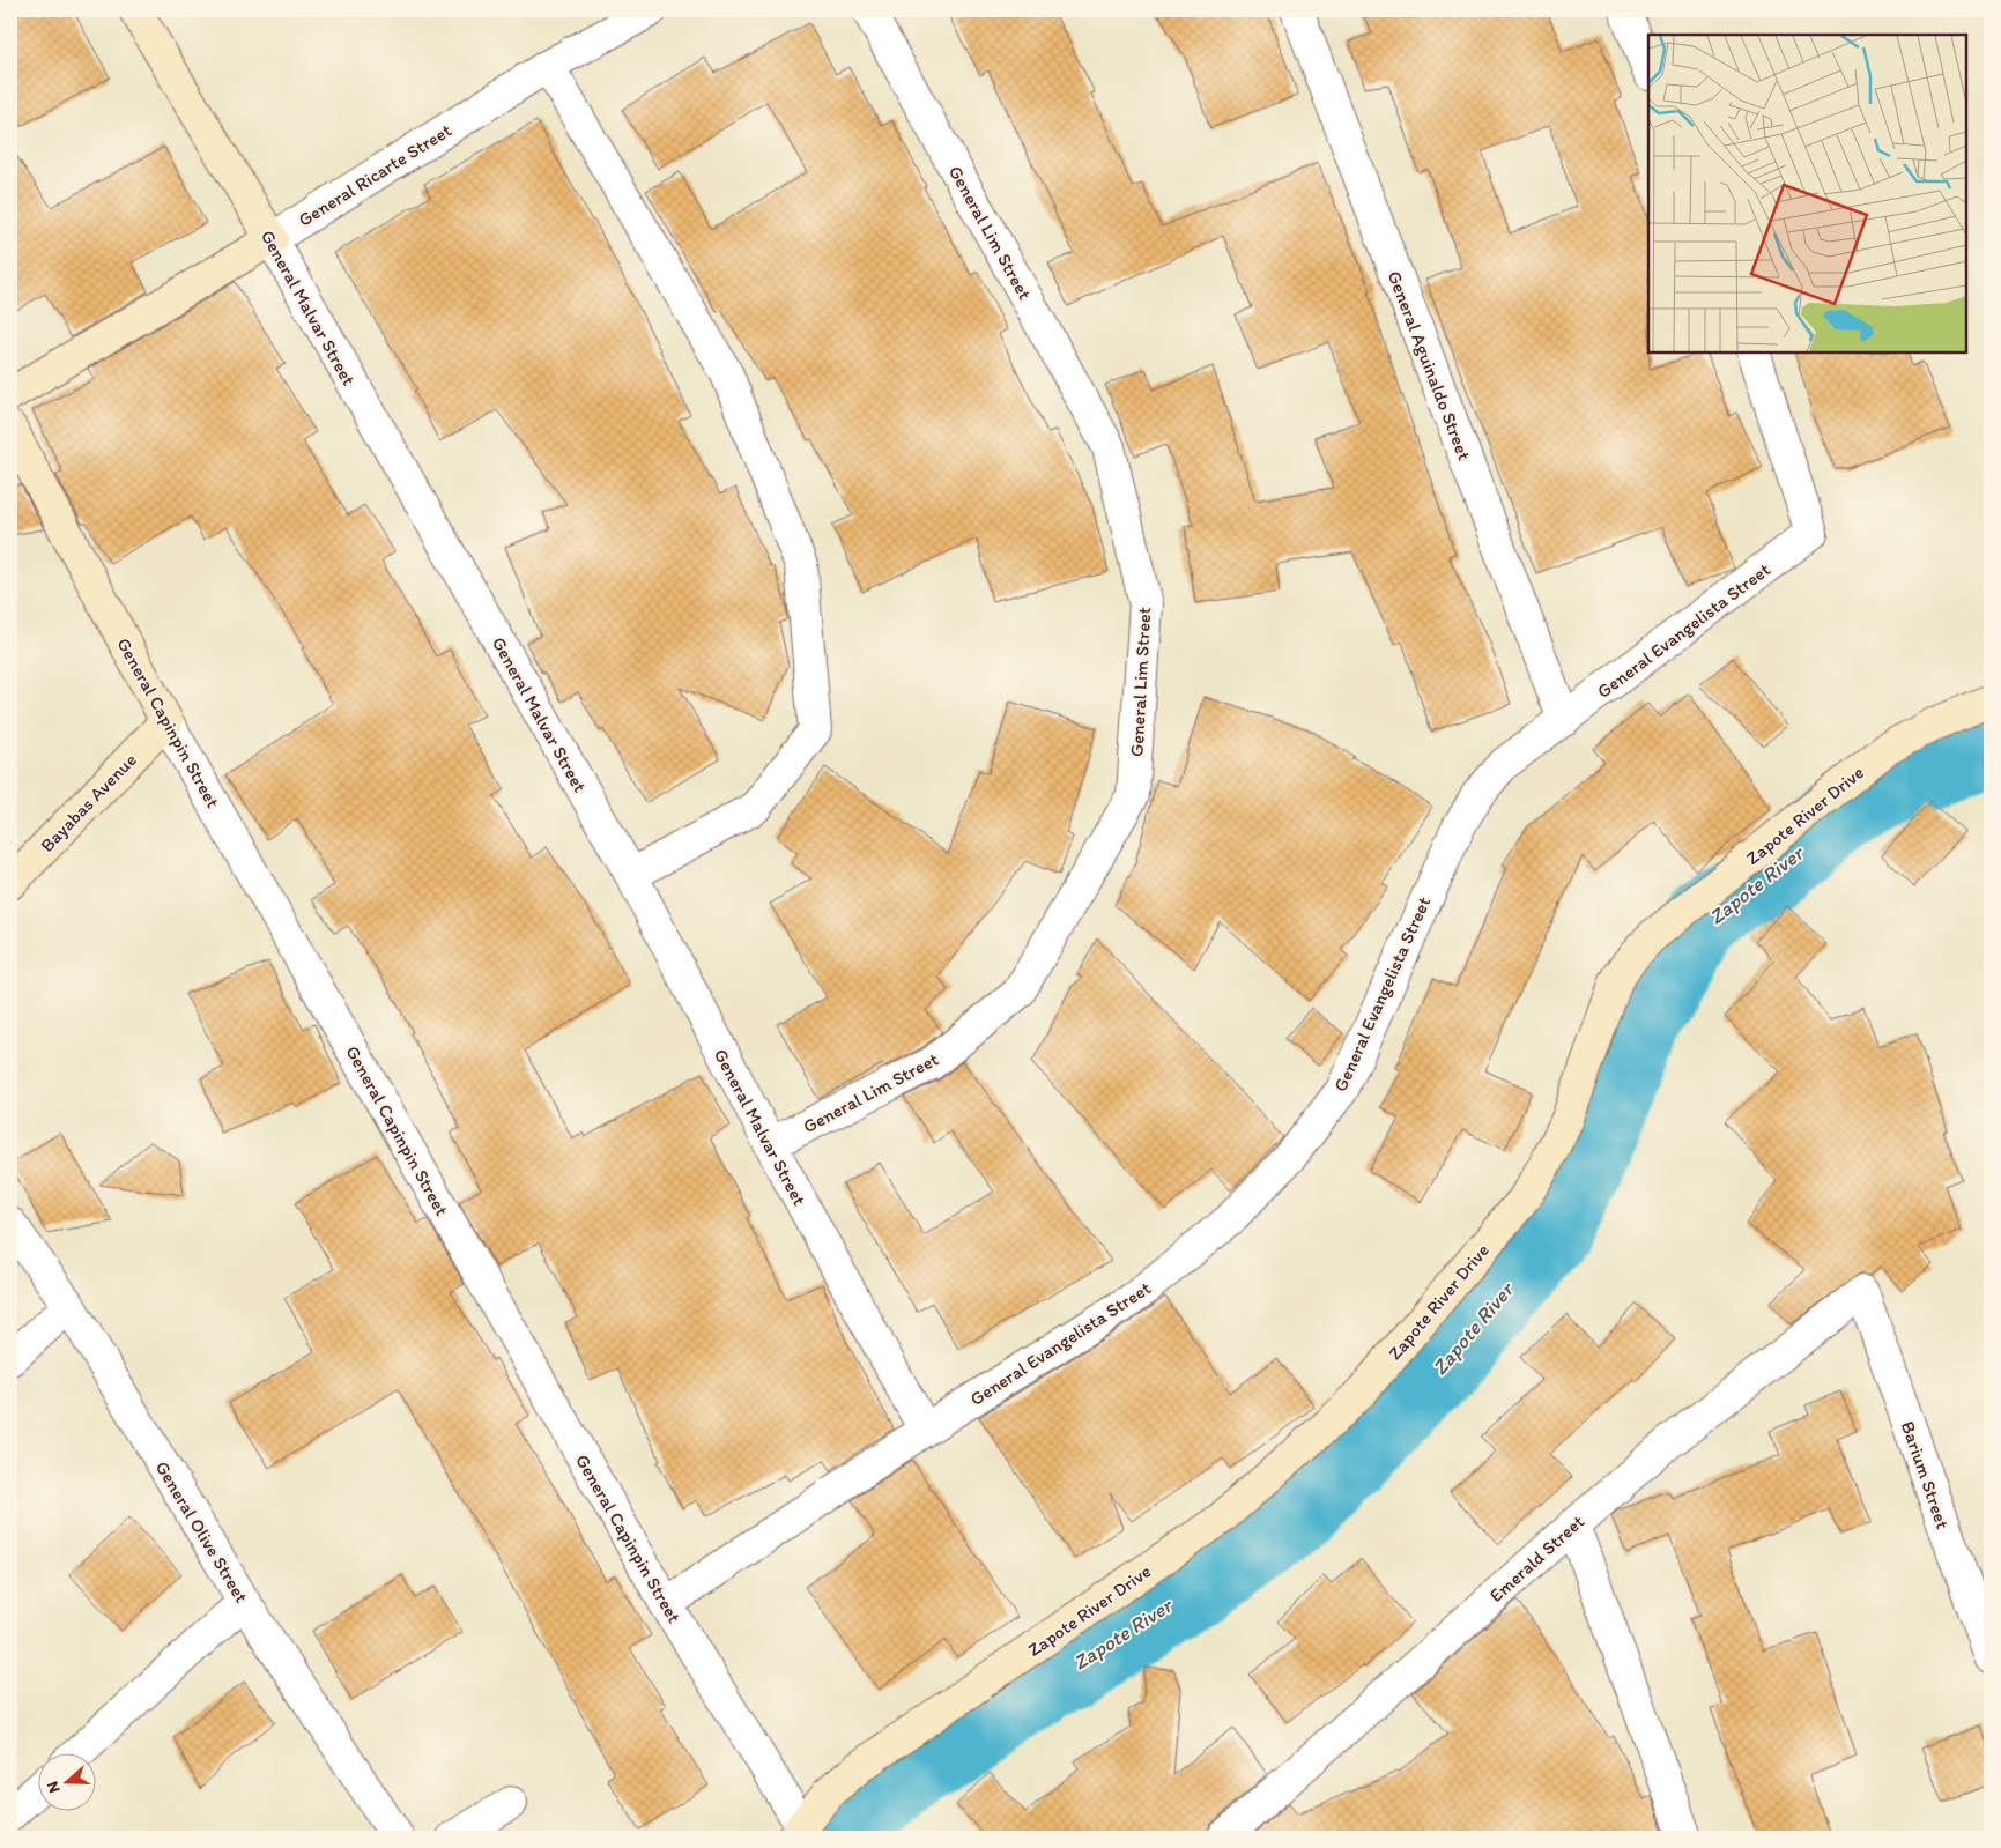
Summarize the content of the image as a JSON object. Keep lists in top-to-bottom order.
{
  "streets": {
    "street": [
      "General Ricarte Street",
      "General Lim Street",
      "General Malvar Street",
      "General Aguinaldo Street",
      "General Evangelista Street",
      "General Capinpin Street",
      "Bayabas Avenue",
      "Zapote River Drive",
      "Barium Street",
      "General Olive Street",
      "Emerald Street"
    ]
  },
  "crossings": [
    ["General Ricarte Street", "General Malvar Street"],
    ["General Lim Street", "General Malvar Street"],
    ["General Malvar Street", "General Evangelista Street"],
    ["General Aguinaldo Street", "General Evangelista Street"],
    ["General Evangelista Street", "General Capinpin Street"],
    ["General Capinpin Street", "Bayabas Avenue"],
    ["General Capinpin Street", "Zapote River Drive"],
    ["Barium Street", "Emerald Street"]
  ],
  "water": ["Zapote River"],
  "north": "left"
}
